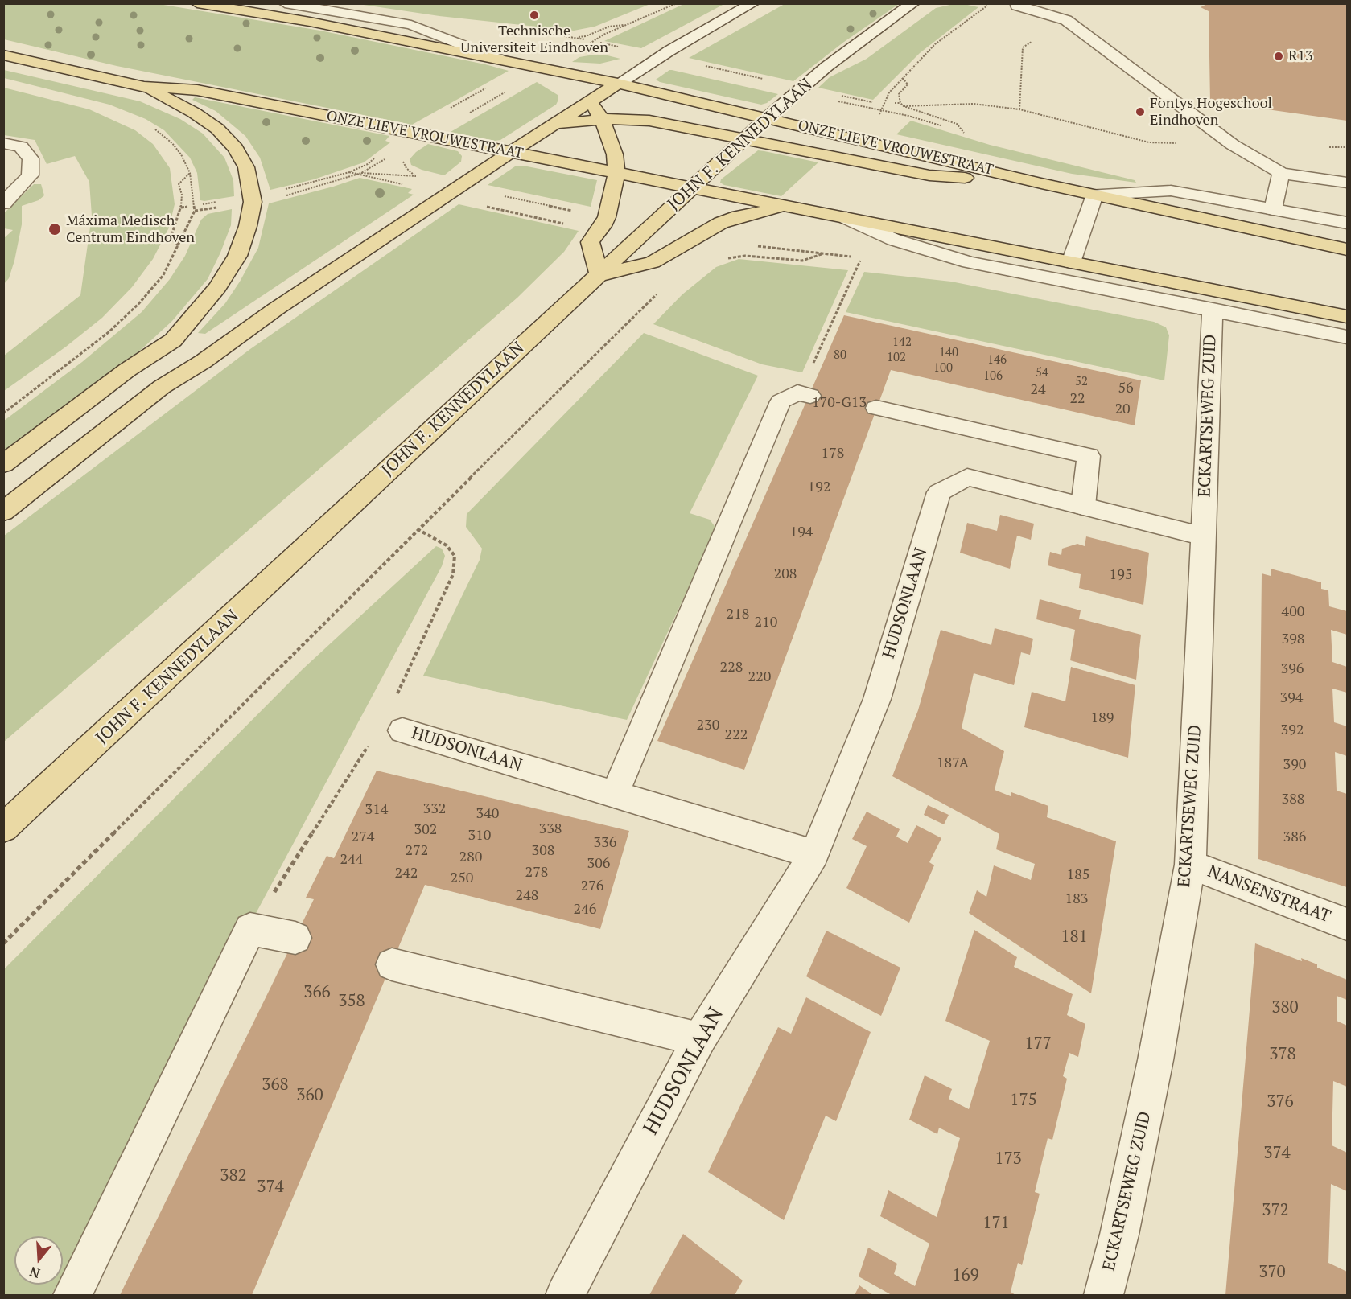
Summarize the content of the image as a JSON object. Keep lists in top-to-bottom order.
{
  "streets": {
    "main road": ["ONZE LIEVE VROUWESTRAAT", "JOHN F. KENNEDYLAAN"],
    "street": ["ECKARTSEWEG ZUID", "HUDSONLAAN", "NANSENSTRAAT"]
  },
  "crossings": [
    ["ONZE LIEVE VROUWESTRAAT", "JOHN F. KENNEDYLAAN"],
    ["ONZE LIEVE VROUWESTRAAT", "ECKARTSEWEG ZUID"],
    ["ECKARTSEWEG ZUID", "HUDSONLAAN"],
    ["ECKARTSEWEG ZUID", "NANSENSTRAAT"]
  ],
  "places": [
    "Technische Universiteit Eindhoven",
    "R13",
    "Fontys Hogeschool Eindhoven",
    "Máxima Medisch Centrum Eindhoven"
  ],
  "house_numbers": [
    "142",
    "140",
    "80",
    "102",
    "146",
    "100",
    "54",
    "106",
    "52",
    "56",
    "24",
    "22",
    "170-G13",
    "20",
    "178",
    "192",
    "194",
    "208",
    "195",
    "400",
    "218",
    "210",
    "398",
    "228",
    "396",
    "220",
    "394",
    "189",
    "230",
    "392",
    "222",
    "187A",
    "390",
    "388",
    "332",
    "314",
    "340",
    "338",
    "302",
    "310",
    "274",
    "386",
    "336",
    "272",
    "308",
    "280",
    "244",
    "306",
    "278",
    "242",
    "185",
    "250",
    "276",
    "248",
    "183",
    "246",
    "181",
    "366",
    "358",
    "380",
    "177",
    "378",
    "368",
    "360",
    "175",
    "376",
    "374",
    "173",
    "382",
    "374",
    "372",
    "171",
    "370",
    "169"
  ],
  "north": "bottom"
}
